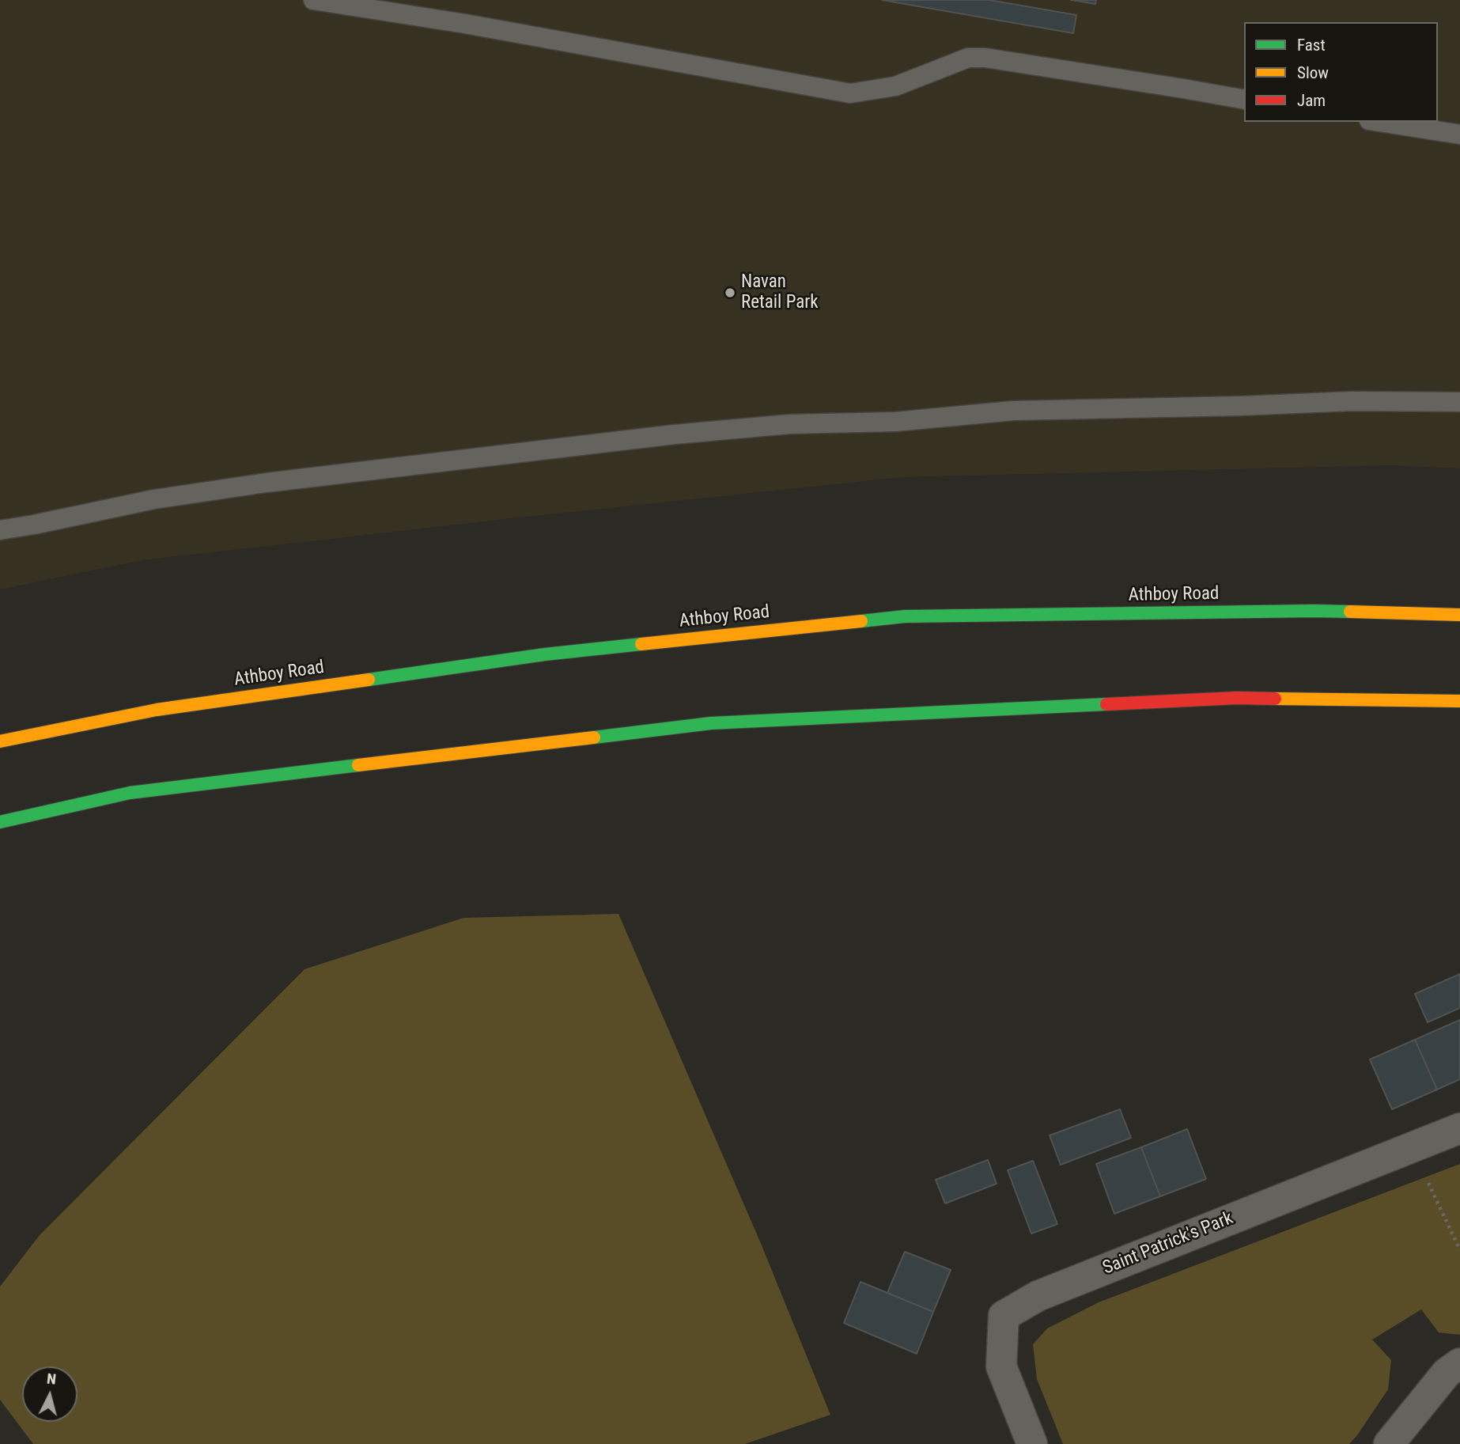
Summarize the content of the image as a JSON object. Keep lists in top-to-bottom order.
{
  "streets": {
    "main road": ["Athboy Road"],
    "street": ["Saint Patrick's Park"]
  },
  "places": ["Navan Retail Park"],
  "legend": ["Fast", "Slow", "Jam"],
  "north": "top"
}
